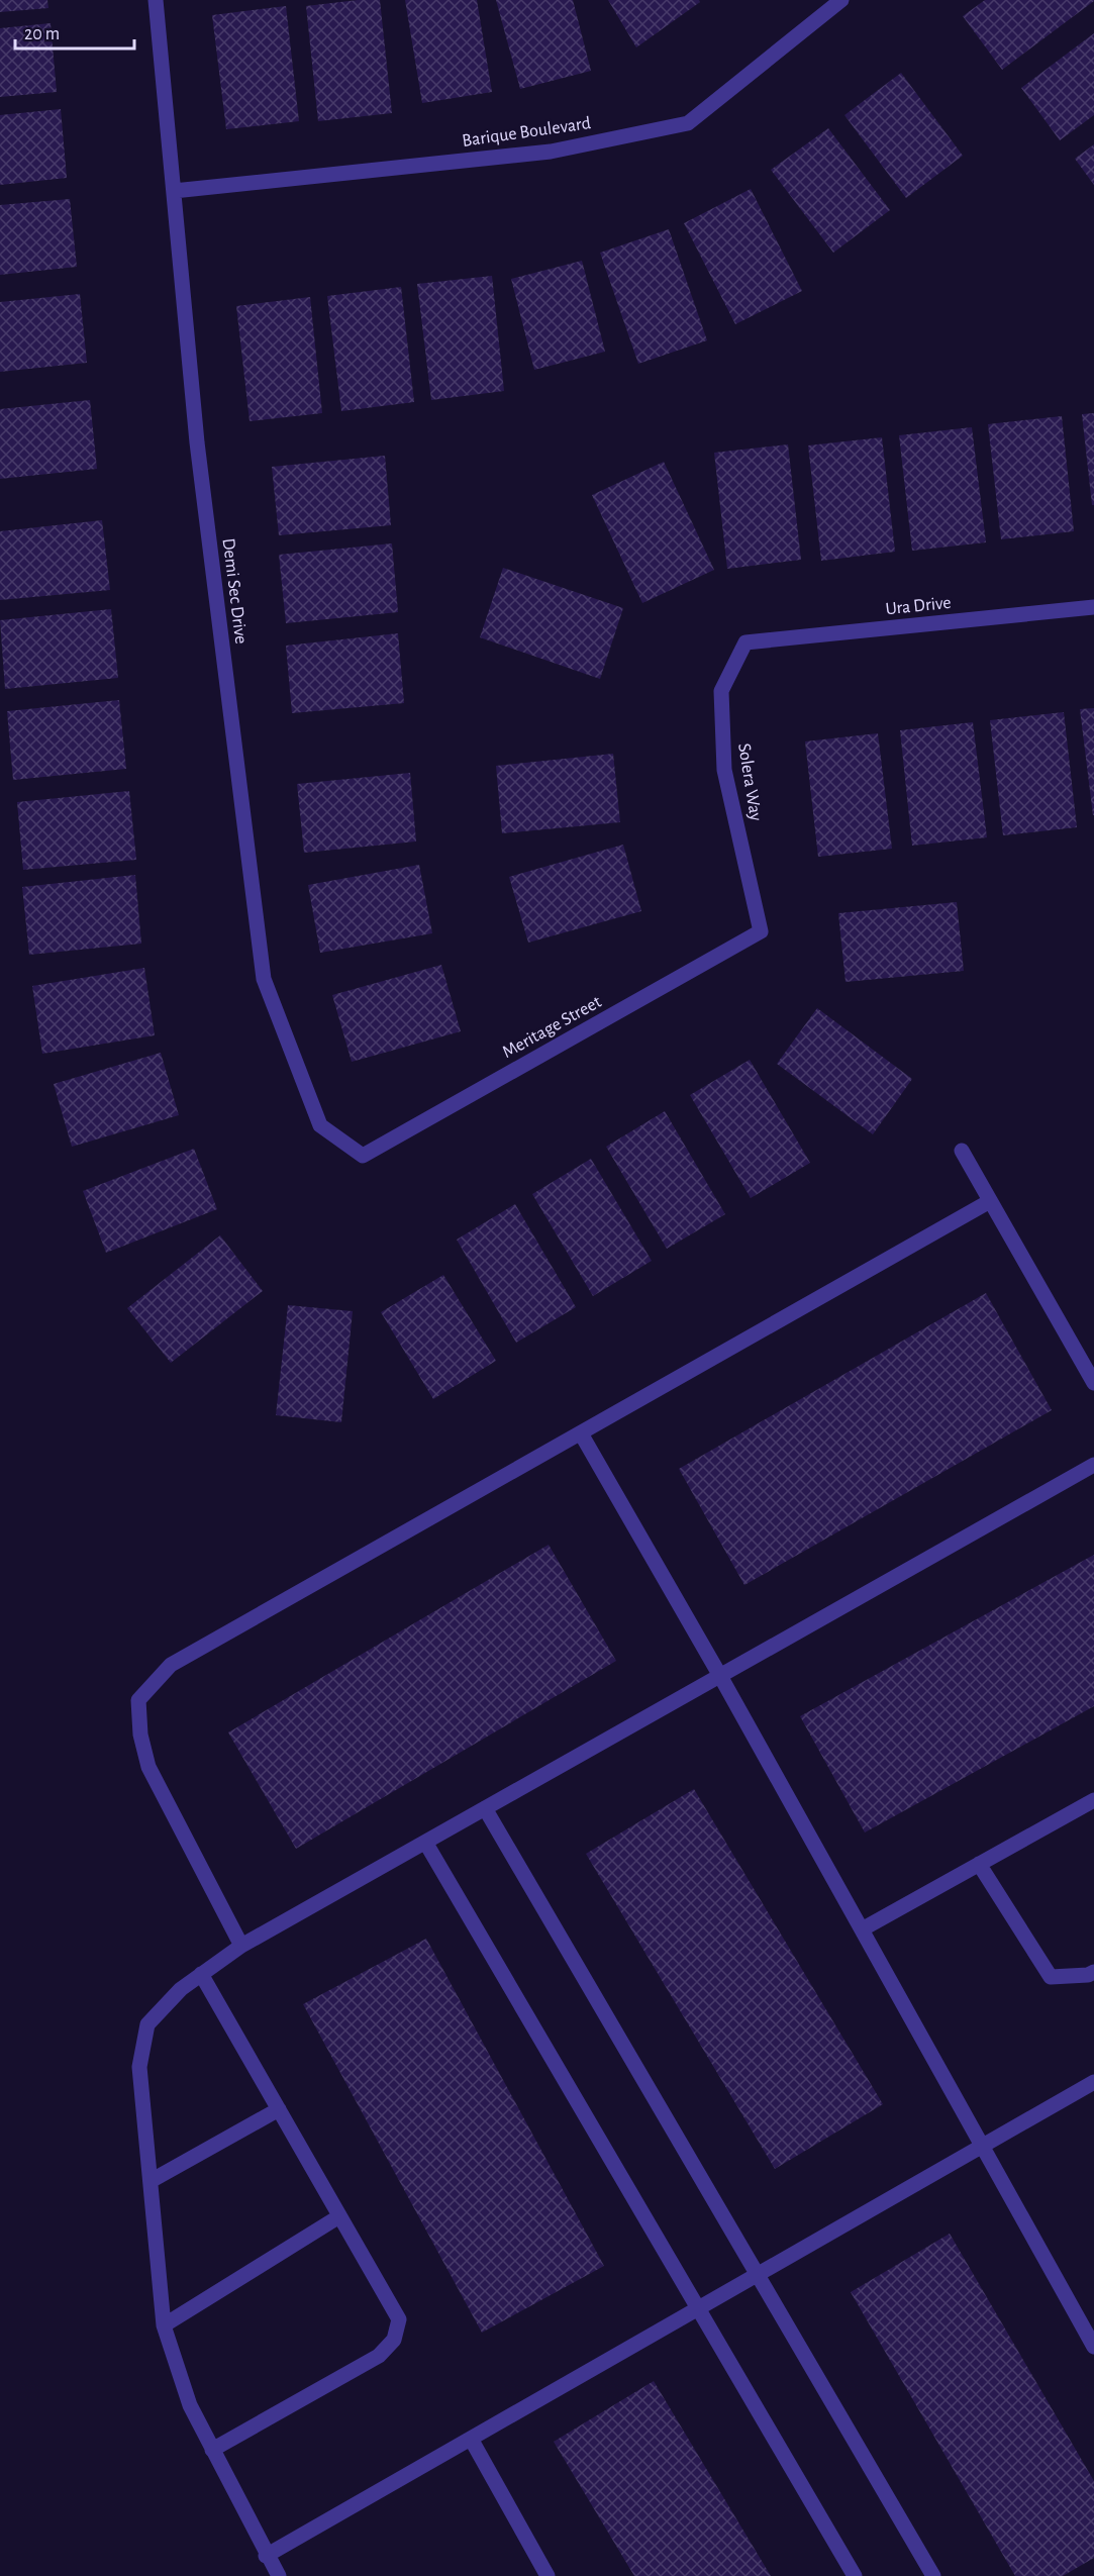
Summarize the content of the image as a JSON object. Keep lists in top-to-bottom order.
{
  "streets": {
    "street": [
      "Barique Boulevard",
      "Demi Sec Drive",
      "Ura Drive",
      "Solera Way",
      "Meritage Street"
    ]
  },
  "crossings": [
    ["Barique Boulevard", "Demi Sec Drive"],
    ["Demi Sec Drive", "Meritage Street"],
    ["Ura Drive", "Solera Way"],
    ["Solera Way", "Meritage Street"]
  ],
  "scale_bar": "20 m"
}
